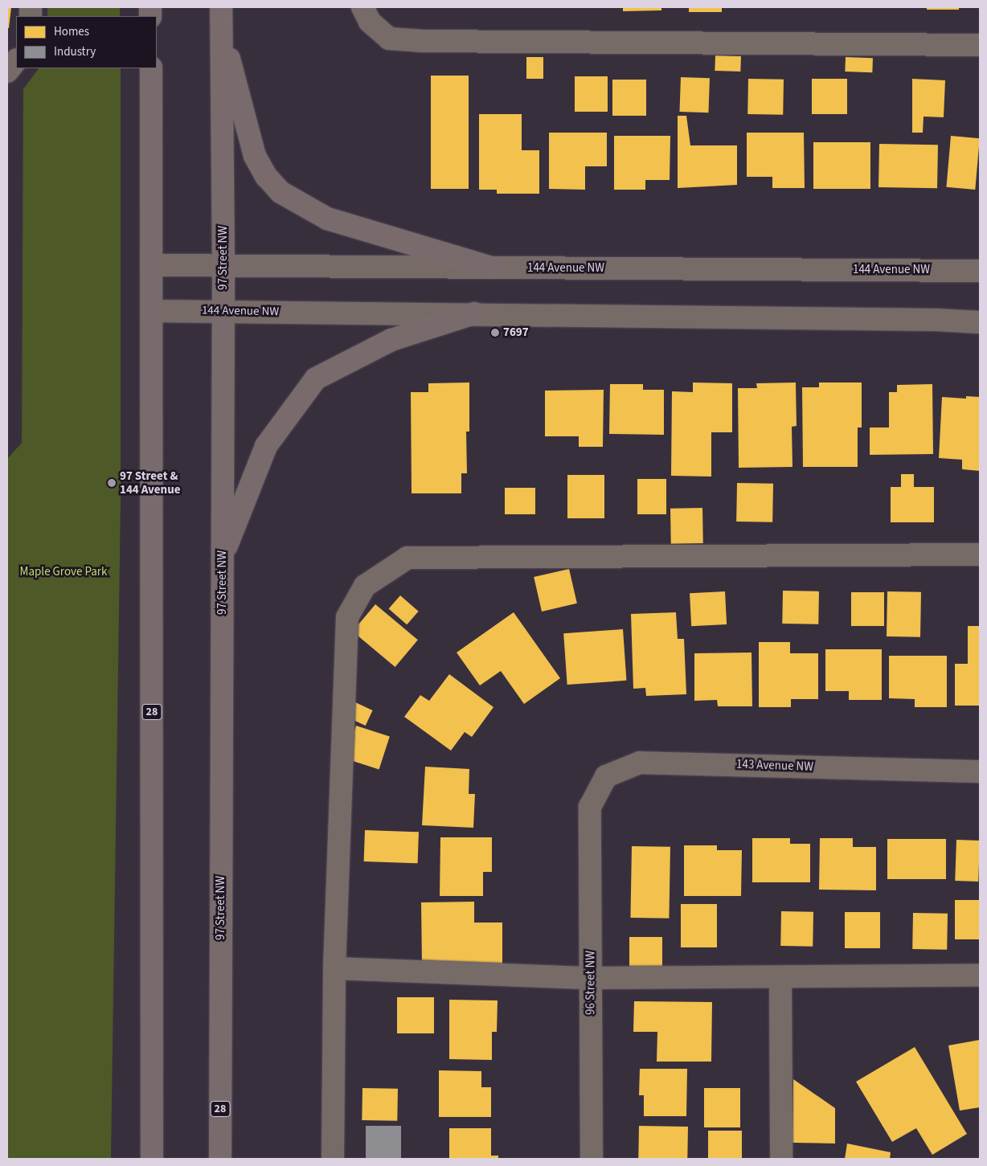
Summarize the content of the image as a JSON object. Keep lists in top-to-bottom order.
{
  "streets": {
    "main road": ["97 Street NW", "28"],
    "street": ["144 Avenue NW", "143 Avenue NW", "96 Street NW"]
  },
  "crossings": [
    ["97 Street NW", "144 Avenue NW"],
    ["144 Avenue NW", "28"],
    ["143 Avenue NW", "96 Street NW"]
  ],
  "parks": ["Maple Grove Park"],
  "places": ["7697", "97 Street & 144 Avenue"],
  "legend": ["Homes", "Industry"]
}
